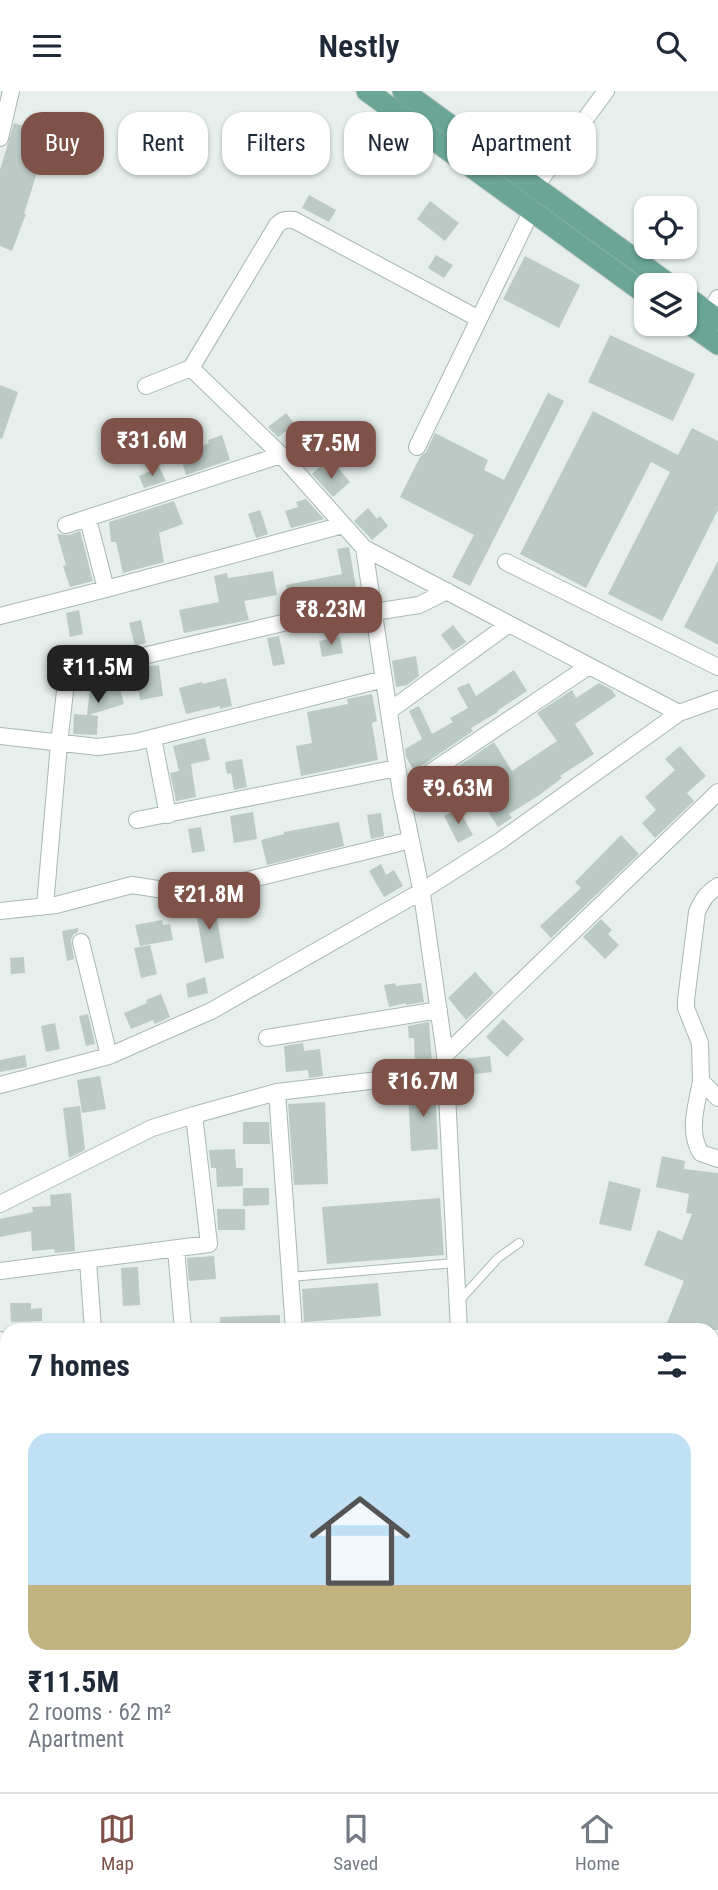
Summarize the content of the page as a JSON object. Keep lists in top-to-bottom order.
{
  "page": {
    "header": "Nestly",
    "chip": [
      "Buy",
      "Rent",
      "Filters",
      "New",
      "Apartment"
    ],
    "price": [
      "₹31.6M",
      "₹7.5M",
      "₹8.23M",
      "₹11.5M",
      "₹9.63M",
      "₹21.8M",
      "₹16.7M"
    ],
    "heading": "7 homes",
    "list": [
      {
        "name": "₹11.5M",
        "note": "2 rooms · 62 m² · Apartment"
      }
    ],
    "tabs": ["Map", "Saved", "Home"]
  }
}
